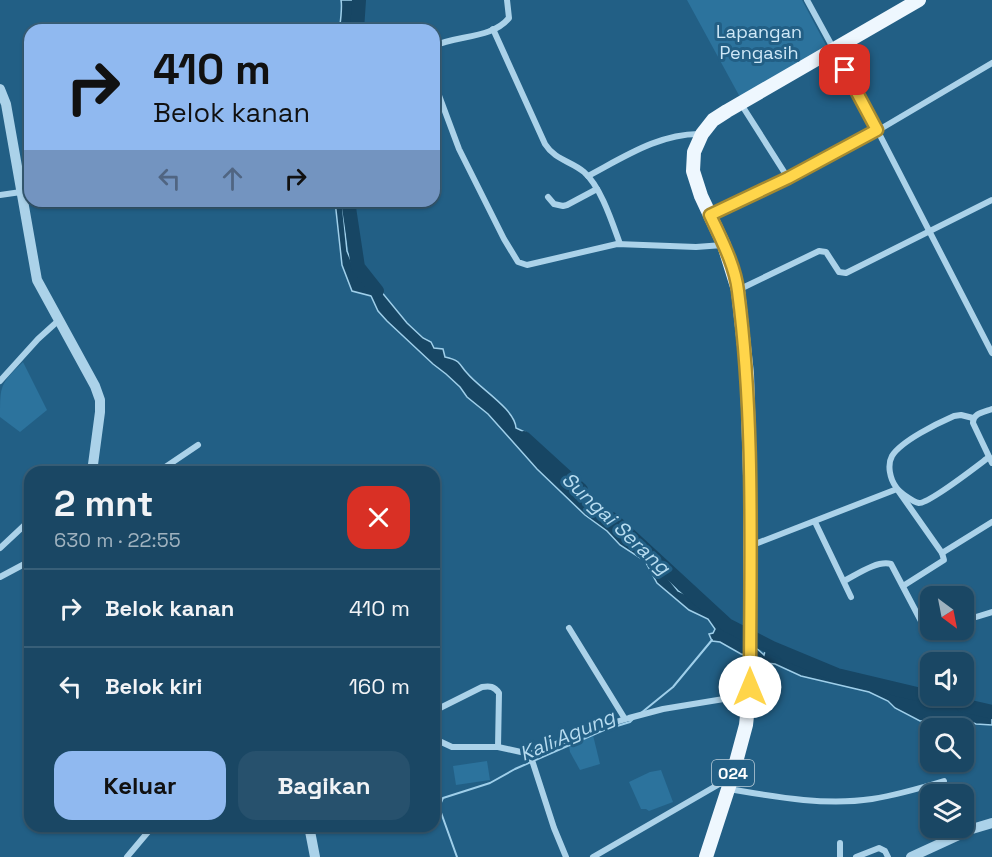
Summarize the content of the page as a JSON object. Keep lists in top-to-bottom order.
{
  "streets": {
    "main road": ["024"]
  },
  "water": ["Sungai Serang", "Kali Agung"],
  "parks": ["Lapangan Pengasih"],
  "north": "bottom right",
  "page": {
    "turn": ["410 m", "Belok kanan"],
    "heading": ["2 mnt", "630 m · 22:55"],
    "list": [
      {
        "name": "Belok kanan",
        "value": "410 m"
      },
      {
        "name": "Belok kiri",
        "value": "160 m"
      }
    ],
    "buttons": ["Keluar", "Bagikan"]
  }
}
